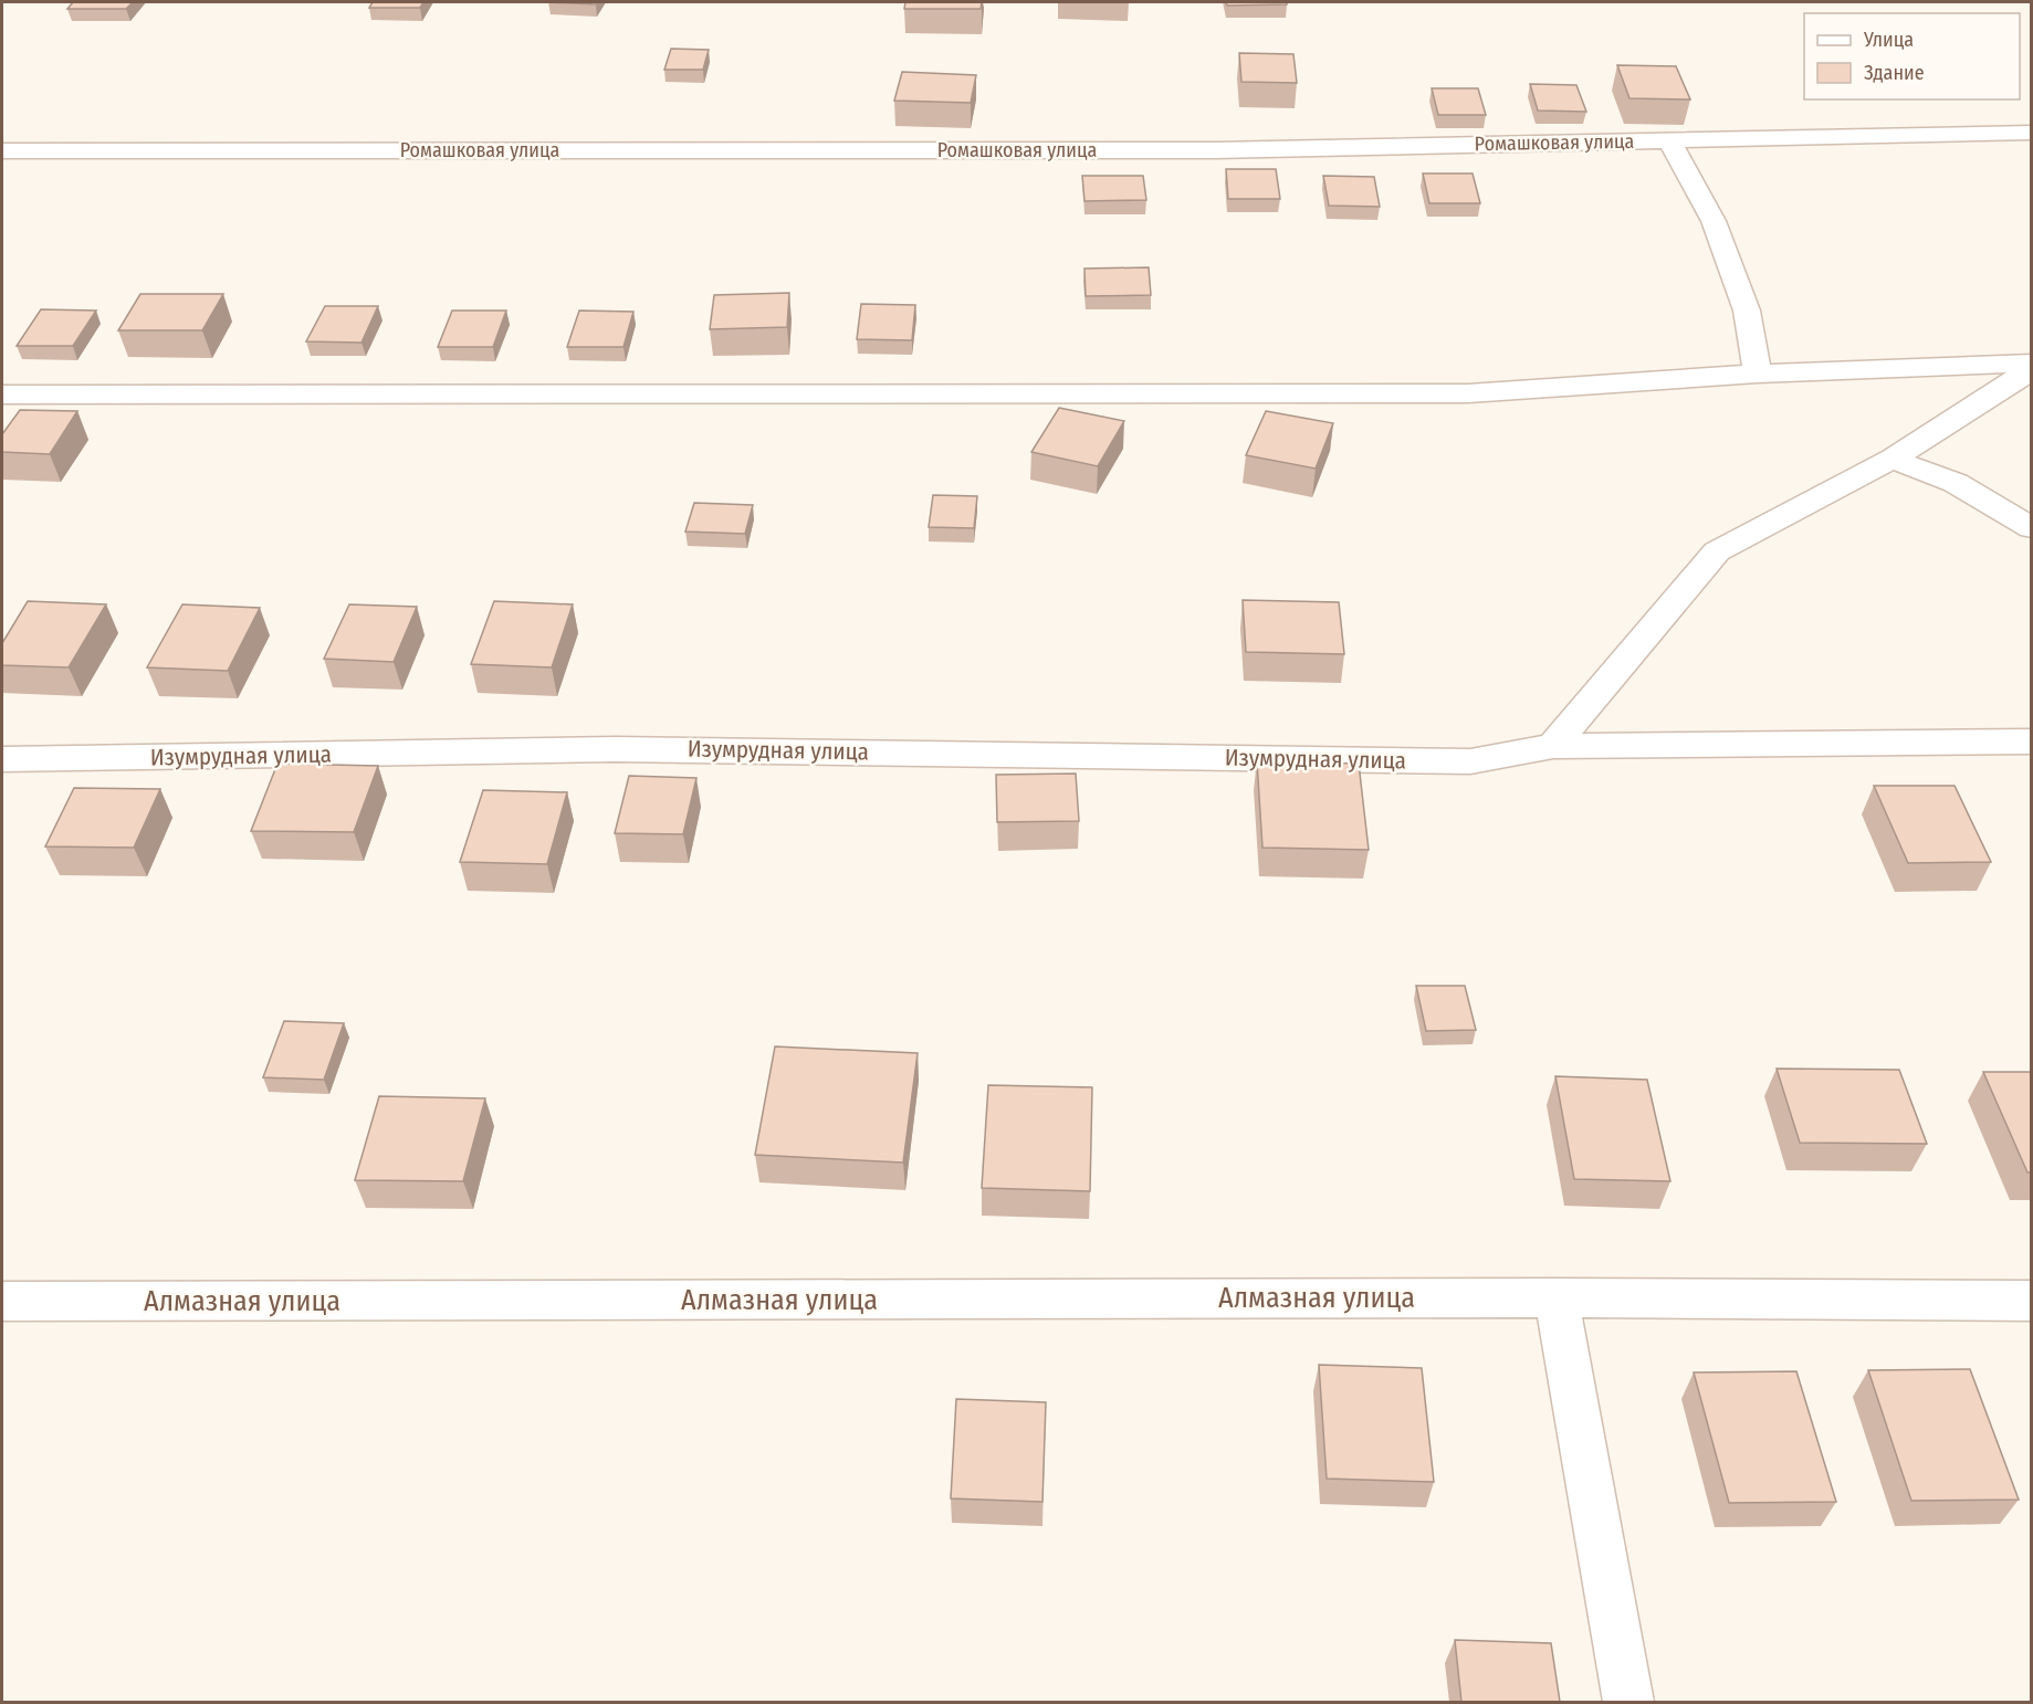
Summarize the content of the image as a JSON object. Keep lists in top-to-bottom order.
{
  "streets": {
    "street": ["Ромашковая улица", "Изумрудная улица", "Алмазная улица"]
  },
  "legend": ["Улица", "Здание"]
}
